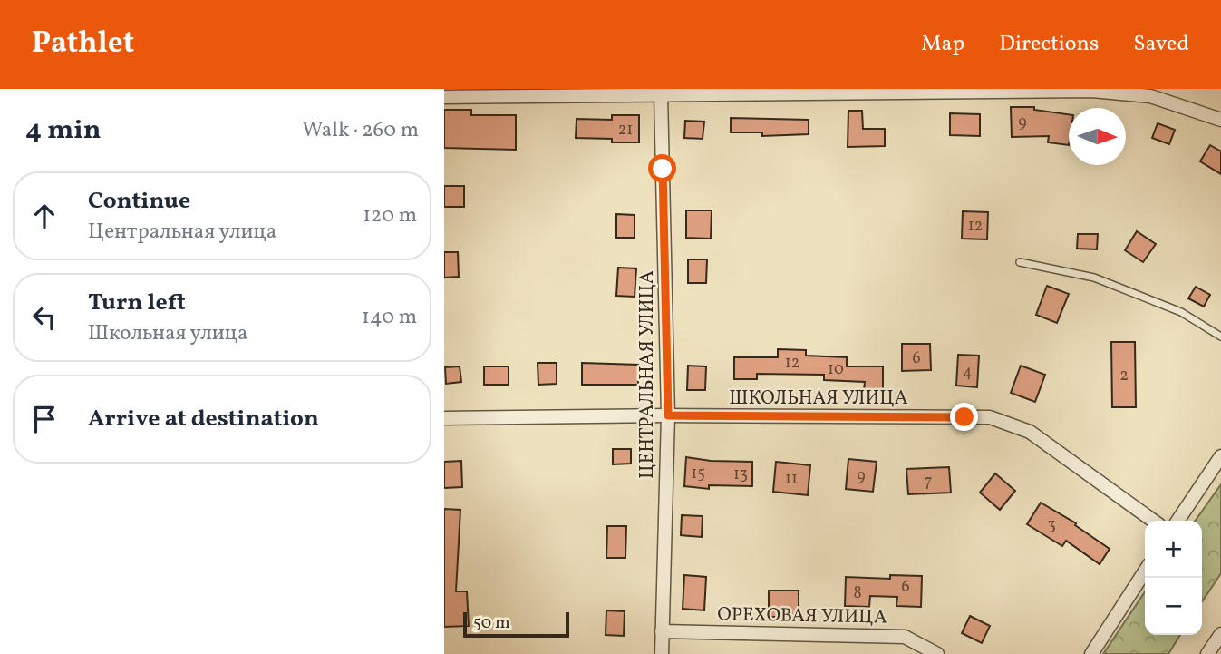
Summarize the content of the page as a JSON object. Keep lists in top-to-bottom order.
{
  "streets": {
    "street": ["ЦЕНТРАЛЬНАЯ УЛИЦА", "ШКОЛЬНАЯ УЛИЦА", "ОРЕХОВАЯ УЛИЦА"]
  },
  "crossings": [
    ["ЦЕНТРАЛЬНАЯ УЛИЦА", "ШКОЛЬНАЯ УЛИЦА"],
    ["ЦЕНТРАЛЬНАЯ УЛИЦА", "ОРЕХОВАЯ УЛИЦА"]
  ],
  "house_numbers": [
    "9",
    "21",
    "12",
    "6",
    "12",
    "10",
    "4",
    "2",
    "15",
    "13",
    "9",
    "11",
    "7",
    "3",
    "6",
    "8"
  ],
  "scale_bar": "50 m",
  "north": "right",
  "page": {
    "header": "Pathlet",
    "nav": ["Map", "Directions", "Saved"],
    "heading": ["4 min", "Walk · 260 m"],
    "list": [
      ["Continue", "Центральная улица", "120 m"],
      ["Turn left", "Школьная улица", "140 m"],
      "Arrive at destination"
    ],
    "map_buttons": ["+", "−"],
    "scale": "50 m"
  }
}
